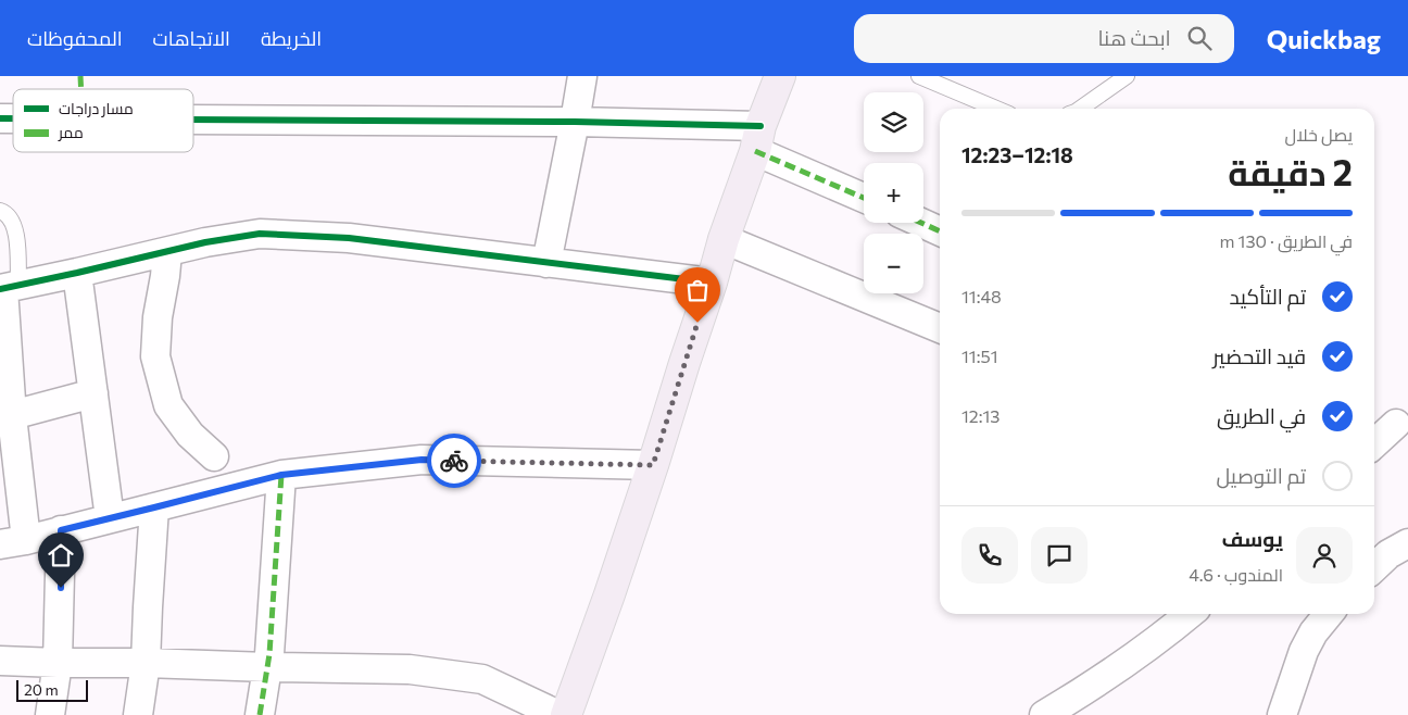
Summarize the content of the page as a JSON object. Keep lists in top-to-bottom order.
{
  "legend": ["مسار دراجات", "ممر"],
  "scale_bar": "20 m",
  "page": {
    "header": "Quickbag",
    "search": "ابحث هنا",
    "nav": ["الخريطة", "الاتجاهات", "المحفوظات"],
    "map_buttons": ["+", "−"],
    "heading": ["2 دقيقة", "يصل خلال", "12:18–12:23"],
    "panel": ["يوسف", "المندوب · 4.6"],
    "bar": "في الطريق · 130 m",
    "list": [
      ["تم التأكيد", "11:48"],
      ["قيد التحضير", "11:51"],
      ["في الطريق", "12:13"],
      "تم التوصيل"
    ],
    "scale": "20 m"
  }
}
